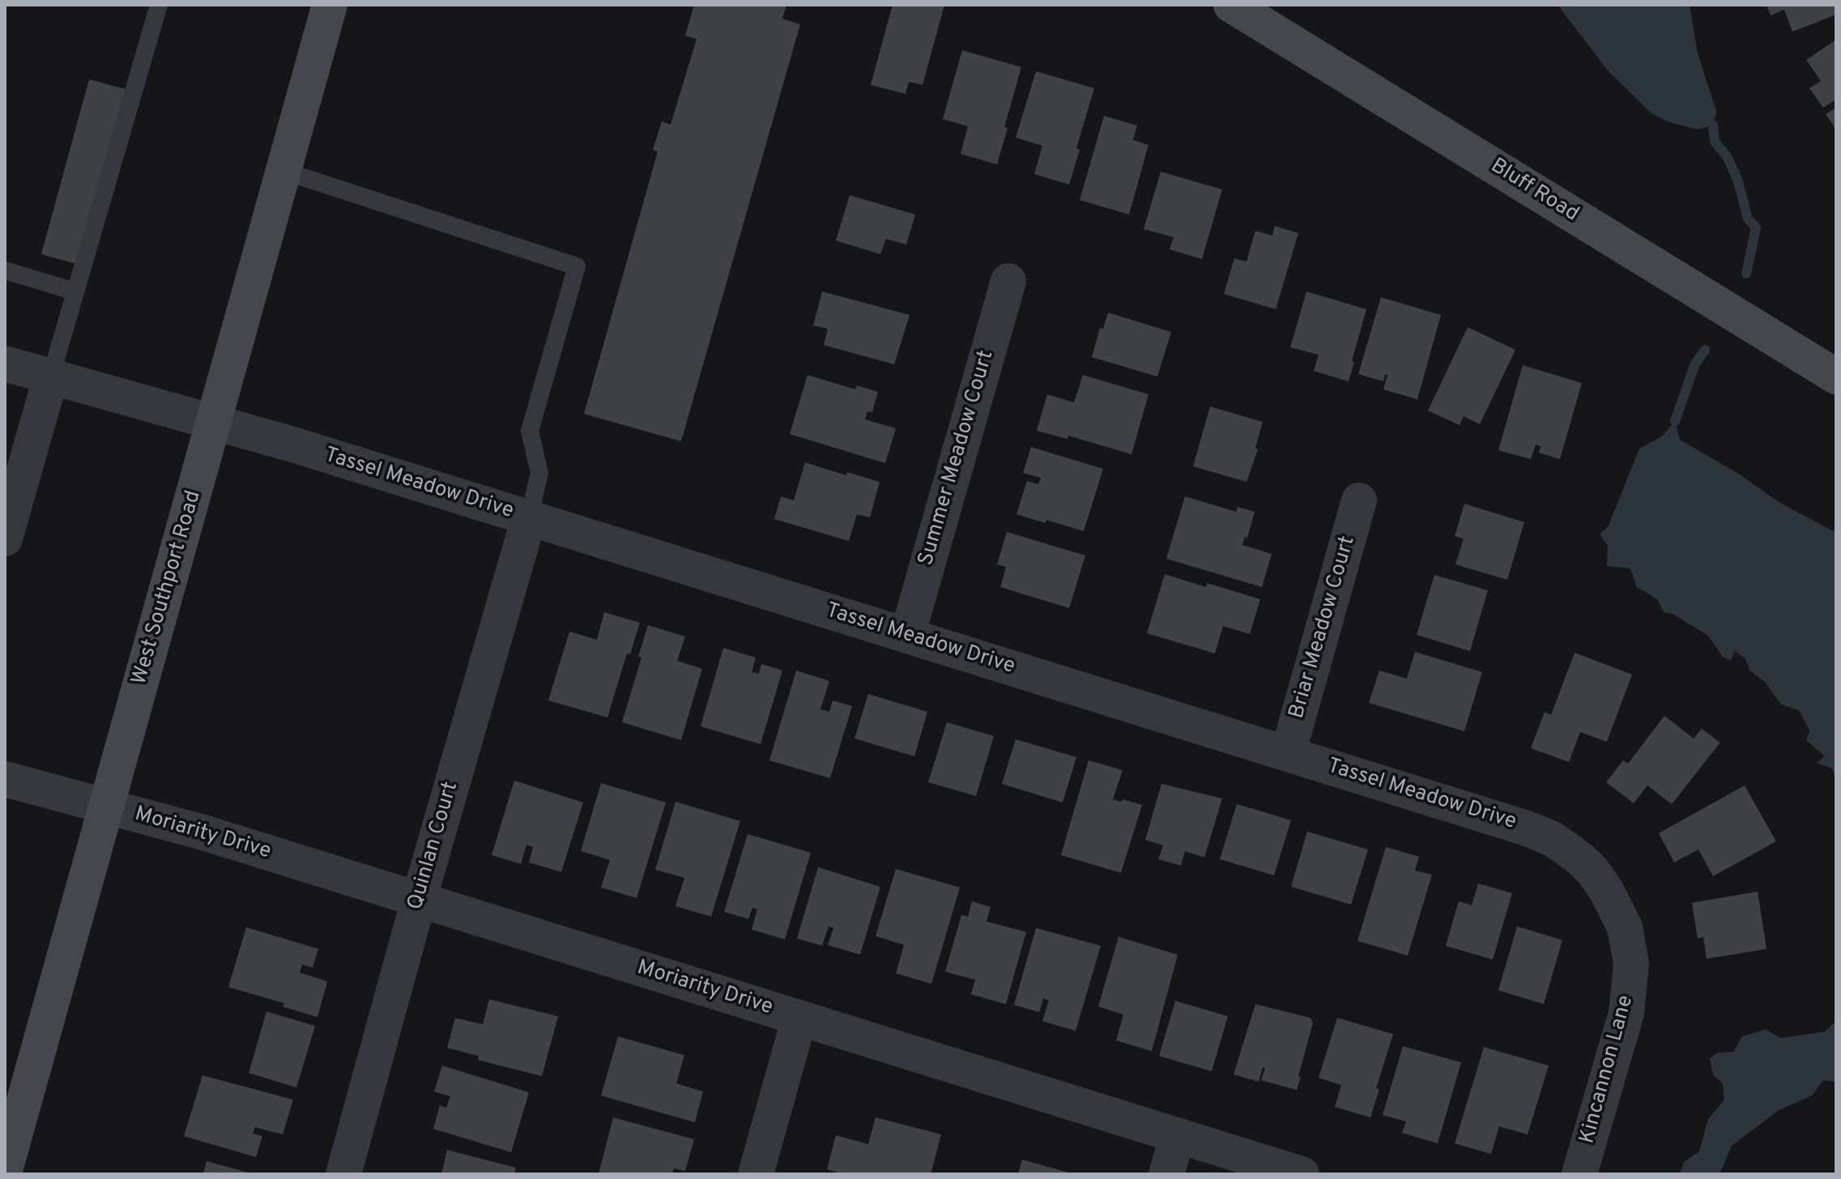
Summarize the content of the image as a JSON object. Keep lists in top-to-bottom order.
{
  "streets": {
    "main road": ["Bluff Road", "West Southport Road"],
    "street": [
      "Summer Meadow Court",
      "Tassel Meadow Drive",
      "Briar Meadow Court",
      "Moriarity Drive",
      "Quinlan Court",
      "Kincannon Lane"
    ]
  },
  "crossings": [
    ["Summer Meadow Court", "Tassel Meadow Drive"],
    ["Tassel Meadow Drive", "West Southport Road"],
    ["Tassel Meadow Drive", "Briar Meadow Court"],
    ["Tassel Meadow Drive", "Quinlan Court"],
    ["Tassel Meadow Drive", "Kincannon Lane"],
    ["West Southport Road", "Moriarity Drive"],
    ["Moriarity Drive", "Quinlan Court"]
  ]
}
